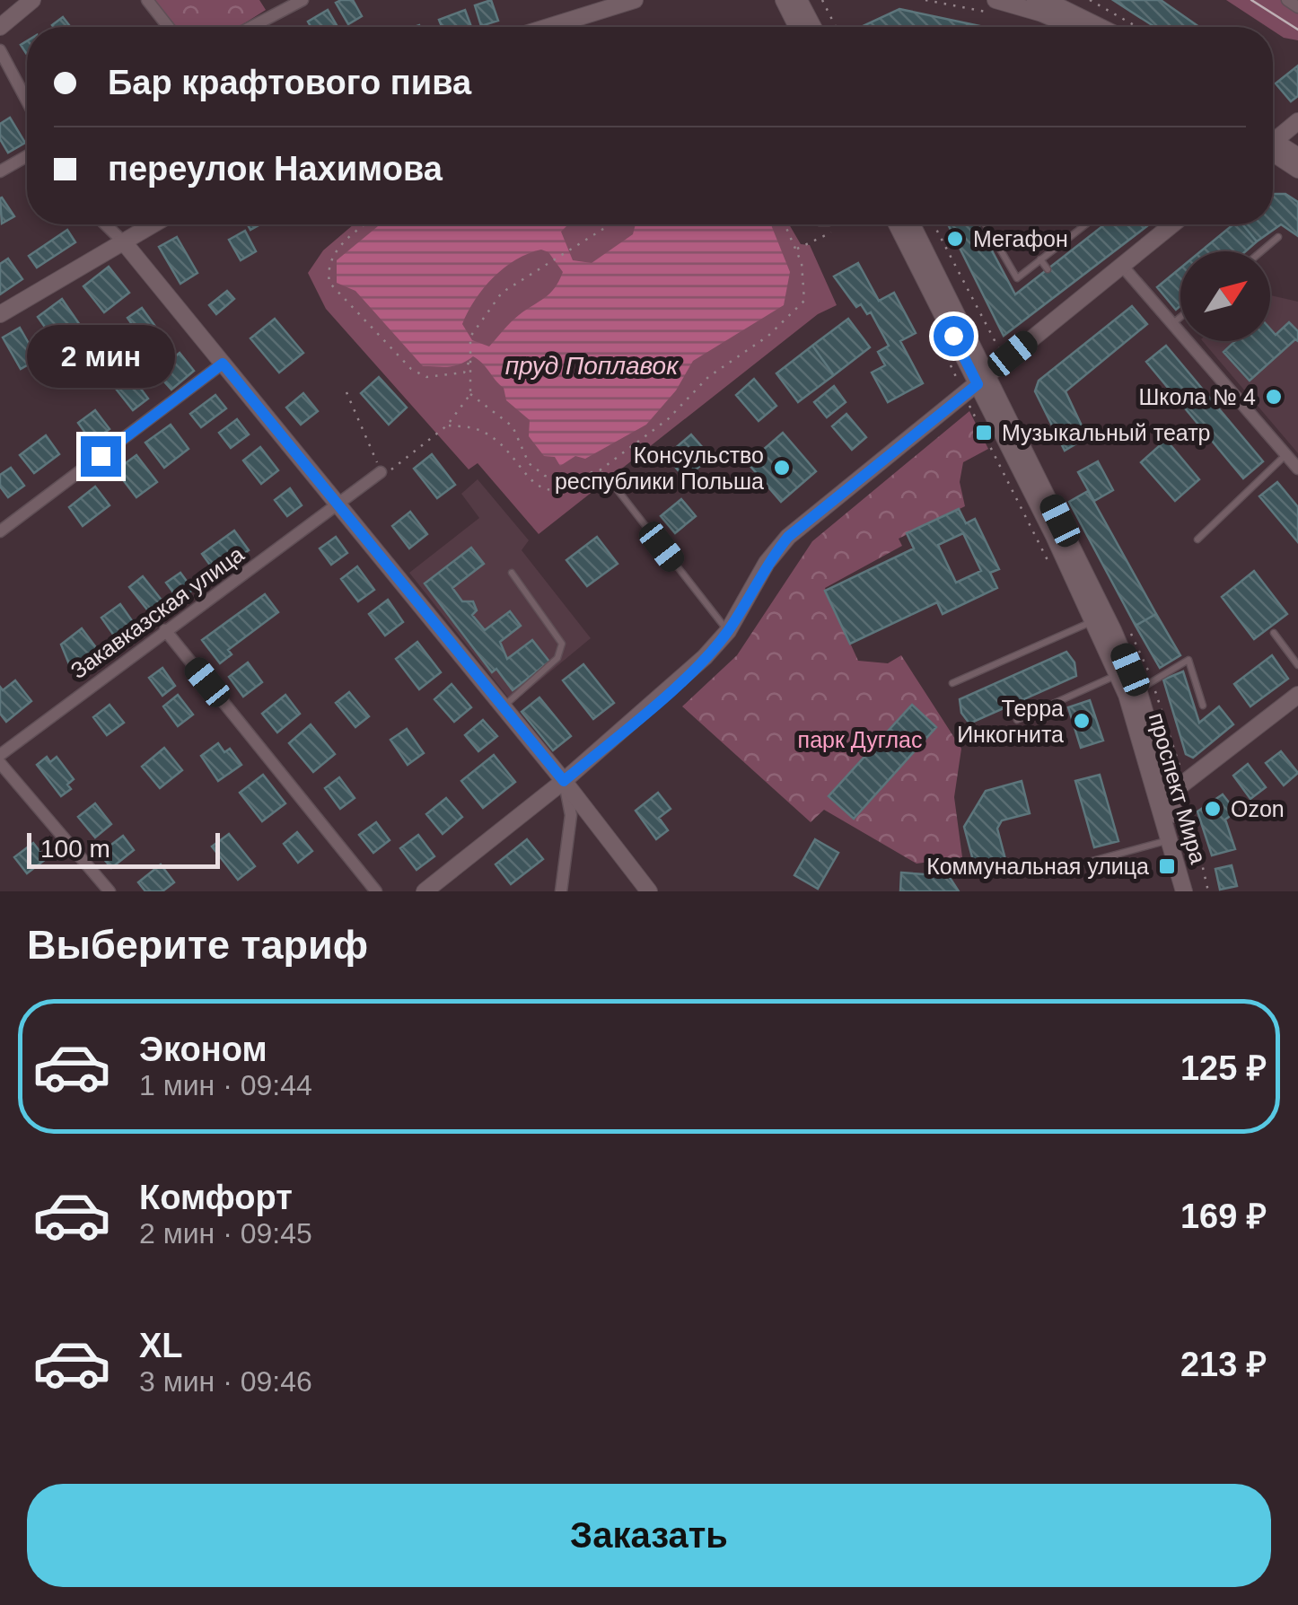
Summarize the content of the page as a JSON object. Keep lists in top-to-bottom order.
{
  "streets": {
    "street": ["Закавказская улица", "проспект Мира"]
  },
  "water": ["пруд Поплавок"],
  "parks": ["парк Дуглас"],
  "places": {
    "other": [
      "Мегафон",
      "Школа № 4",
      "Консульство республики Польша",
      "Терра Инкогнита",
      "Ozon"
    ],
    "transit": ["Музыкальный театр", "Коммунальная улица"]
  },
  "scale_bar": "100 m",
  "north": "top right",
  "page": {
    "banner": ["Бар крафтового пива", "переулок Нахимова"],
    "bubble": "2 мин",
    "scale": "100 m",
    "heading": "Выберите тариф",
    "list": [
      {
        "name": "Эконом",
        "note": "1 мин · 09:44",
        "value": "125 ₽"
      },
      {
        "name": "Комфорт",
        "note": "2 мин · 09:45",
        "value": "169 ₽"
      },
      {
        "name": "XL",
        "note": "3 мин · 09:46",
        "value": "213 ₽"
      }
    ],
    "buttons": "Заказать"
  }
}
